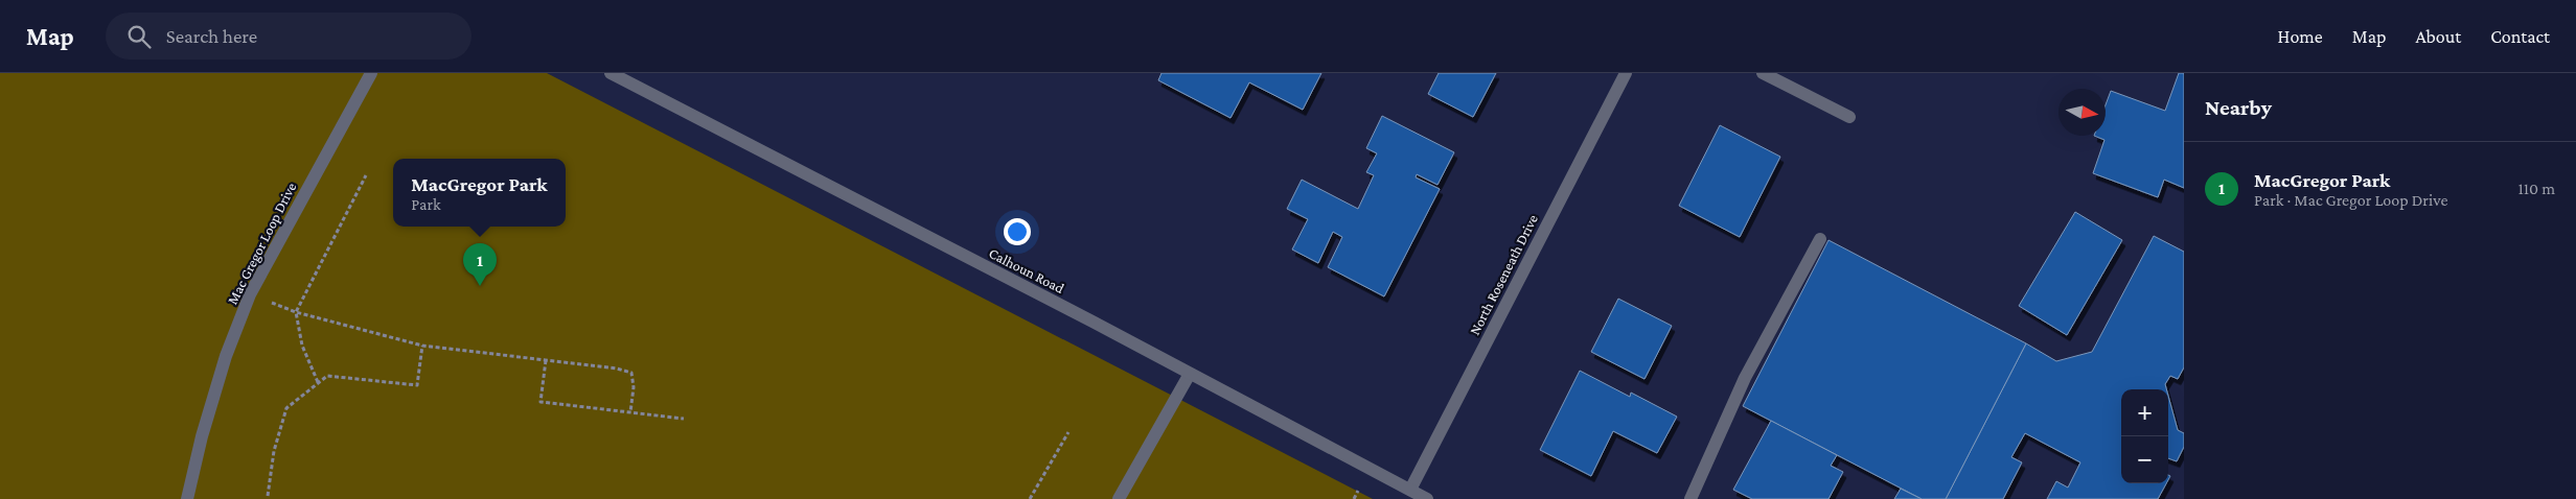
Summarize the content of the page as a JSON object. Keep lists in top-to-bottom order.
{
  "streets": {
    "street": ["Mac Gregor Loop Drive", "Calhoun Road", "North Roseneath Drive"]
  },
  "crossings": [
    ["Calhoun Road", "North Roseneath Drive"]
  ],
  "north": "right",
  "page": {
    "header": "Map",
    "search": "Search here",
    "nav": [
      "Home",
      "Map",
      "About",
      "Contact"
    ],
    "heading": "Nearby",
    "list": [
      {
        "mark": "1",
        "name": "MacGregor Park",
        "note": "Park · Mac Gregor Loop Drive",
        "value": "110 m"
      }
    ],
    "popup": ["MacGregor Park", "Park"],
    "pins": "1",
    "map_buttons": ["+", "−"]
  }
}
